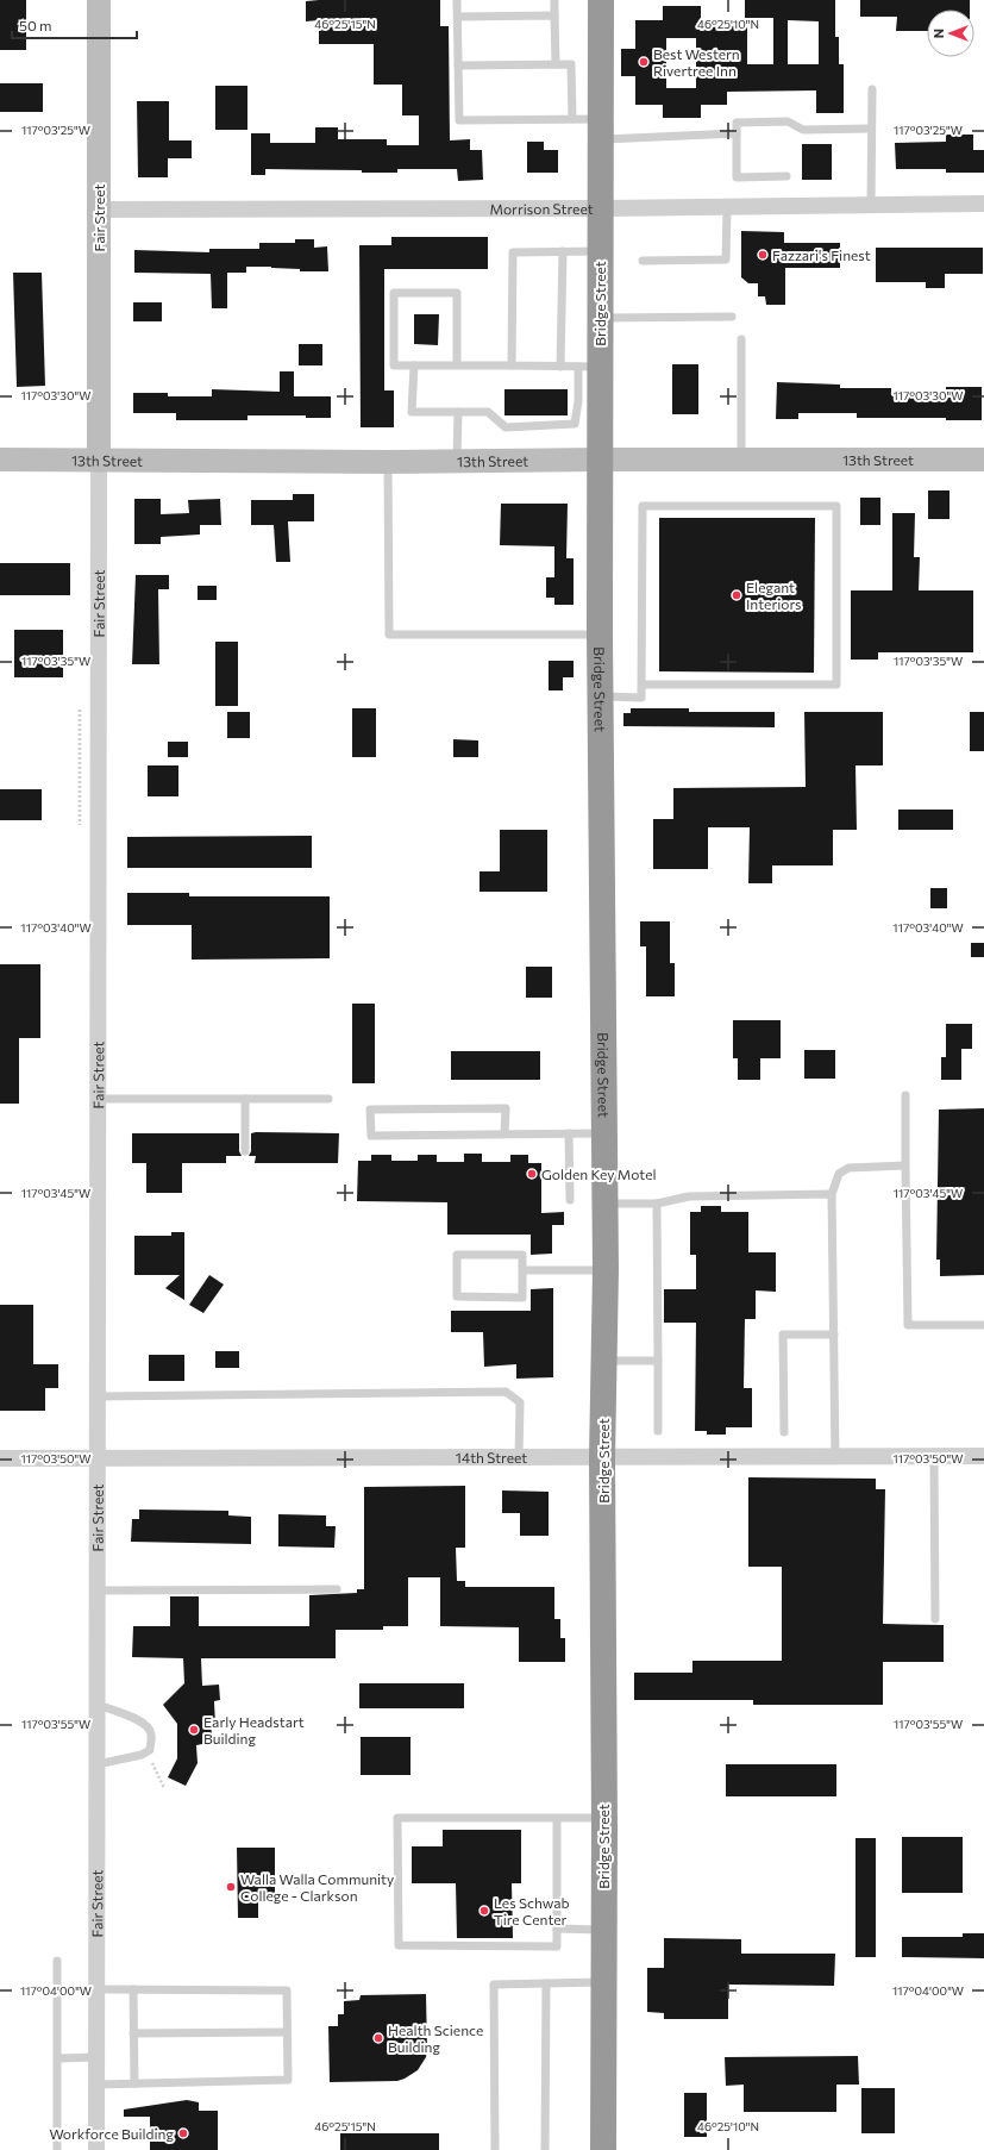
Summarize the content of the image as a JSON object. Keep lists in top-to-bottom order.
{
  "streets": {
    "highway": ["Bridge Street"],
    "street": [
      "Morrison Street",
      "Fair Street",
      "13th Street",
      "14th Street"
    ]
  },
  "crossings": [
    ["Morrison Street", "Fair Street"],
    ["Morrison Street", "Bridge Street"],
    ["Fair Street", "13th Street"],
    ["Fair Street", "14th Street"],
    ["Bridge Street", "13th Street"],
    ["Bridge Street", "14th Street"]
  ],
  "places": [
    "Best Western Rivertree Inn",
    "Fazzari's Finest",
    "Elegant Interiors",
    "Golden Key Motel",
    "Early Headstart Building",
    "Walla Walla Community College - Clarkson",
    "Les Schwab Tire Center",
    "Health Science Building",
    "Workforce Building"
  ],
  "scale_bar": "50 m",
  "north": "left",
  "coordinates": [
    "46°25'15\"N",
    "46°25'10\"N",
    "117°03'25\"W",
    "117°03'30\"W",
    "117°03'35\"W",
    "117°03'40\"W",
    "117°03'45\"W",
    "117°03'50\"W",
    "117°03'55\"W",
    "117°04'00\"W"
  ]
}
